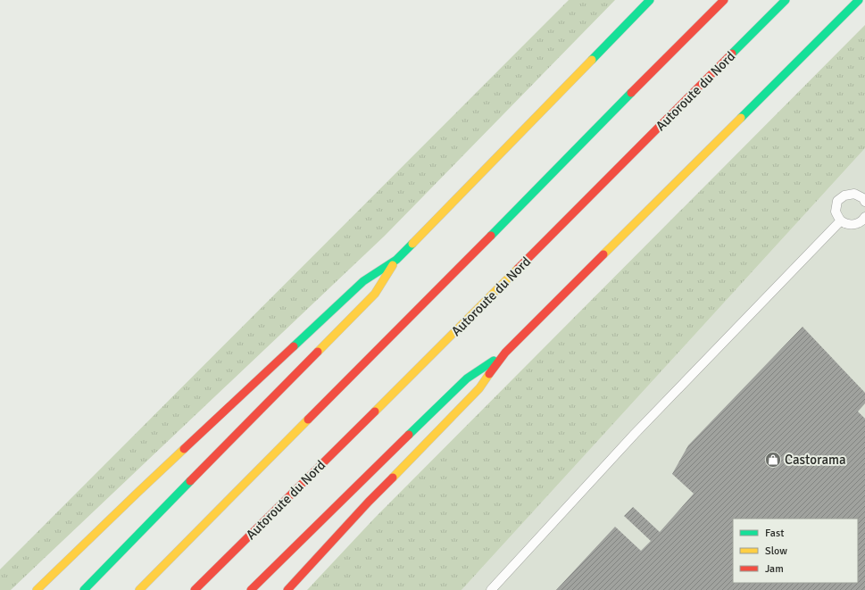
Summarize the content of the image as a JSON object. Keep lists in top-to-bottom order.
{
  "streets": {
    "highway": ["Autoroute du Nord"]
  },
  "places": {
    "shop": ["Castorama"]
  },
  "legend": ["Fast", "Slow", "Jam"]
}
